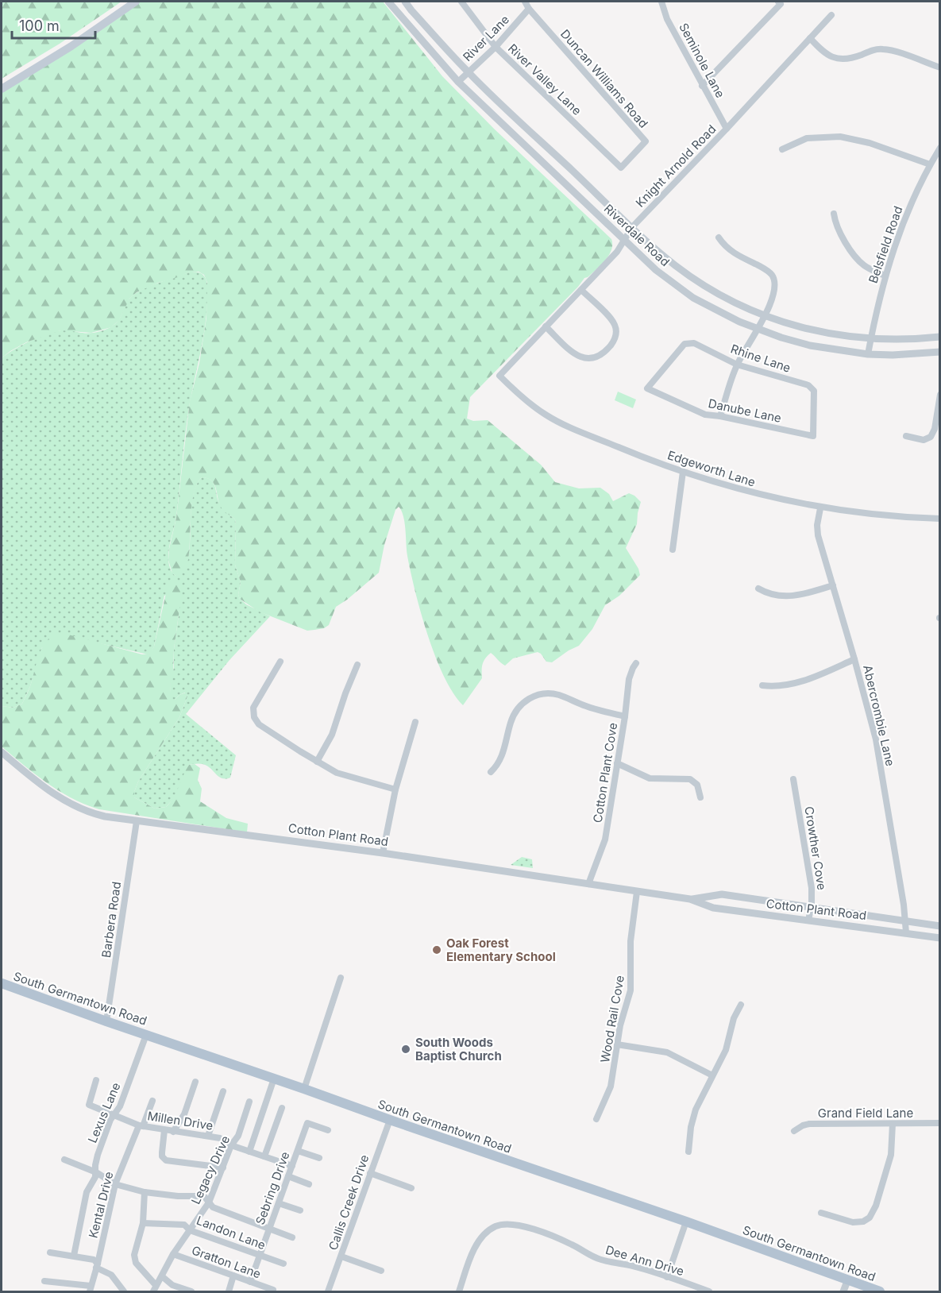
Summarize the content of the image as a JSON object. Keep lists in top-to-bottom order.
{
  "streets": {
    "main road": ["South Germantown Road"],
    "street": [
      "River Lane",
      "Seminole Lane",
      "Duncan Williams Road",
      "River Valley Lane",
      "Knight Arnold Road",
      "Riverdale Road",
      "Belsfield Road",
      "Rhine Lane",
      "Danube Lane",
      "Edgeworth Lane",
      "Abercrombie Lane",
      "Cotton Plant Cove",
      "Cotton Plant Road",
      "Crowther Cove",
      "Barbera Road",
      "Wood Rail Cove",
      "Lexus Lane",
      "Grand Field Lane",
      "Millen Drive",
      "Legacy Drive",
      "Sebring Drive",
      "Callis Creek Drive",
      "Kental Drive",
      "Landon Lane",
      "Dee Ann Drive",
      "Gratton Lane"
    ]
  },
  "crossings": [
    ["River Lane", "Duncan Williams Road"],
    ["River Lane", "River Valley Lane"],
    ["River Lane", "Riverdale Road"],
    ["Seminole Lane", "Knight Arnold Road"],
    ["Duncan Williams Road", "River Valley Lane"],
    ["Knight Arnold Road", "Riverdale Road"],
    ["Knight Arnold Road", "Edgeworth Lane"],
    ["Riverdale Road", "Belsfield Road"],
    ["Rhine Lane", "Danube Lane"],
    ["Edgeworth Lane", "Abercrombie Lane"],
    ["Abercrombie Lane", "Cotton Plant Road"],
    ["Cotton Plant Cove", "Cotton Plant Road"],
    ["Cotton Plant Road", "Crowther Cove"],
    ["Cotton Plant Road", "Barbera Road"],
    ["Cotton Plant Road", "Wood Rail Cove"],
    ["Barbera Road", "South Germantown Road"],
    ["South Germantown Road", "Lexus Lane"],
    ["South Germantown Road", "Callis Creek Drive"],
    ["Lexus Lane", "Millen Drive"],
    ["Millen Drive", "Legacy Drive"],
    ["Millen Drive", "Sebring Drive"],
    ["Millen Drive", "Kental Drive"],
    ["Legacy Drive", "Landon Lane"],
    ["Legacy Drive", "Gratton Lane"],
    ["Sebring Drive", "Landon Lane"],
    ["Sebring Drive", "Gratton Lane"]
  ],
  "places": ["Oak Forest Elementary School", "South Woods Baptist Church"],
  "scale_bar": "100 m"
}
